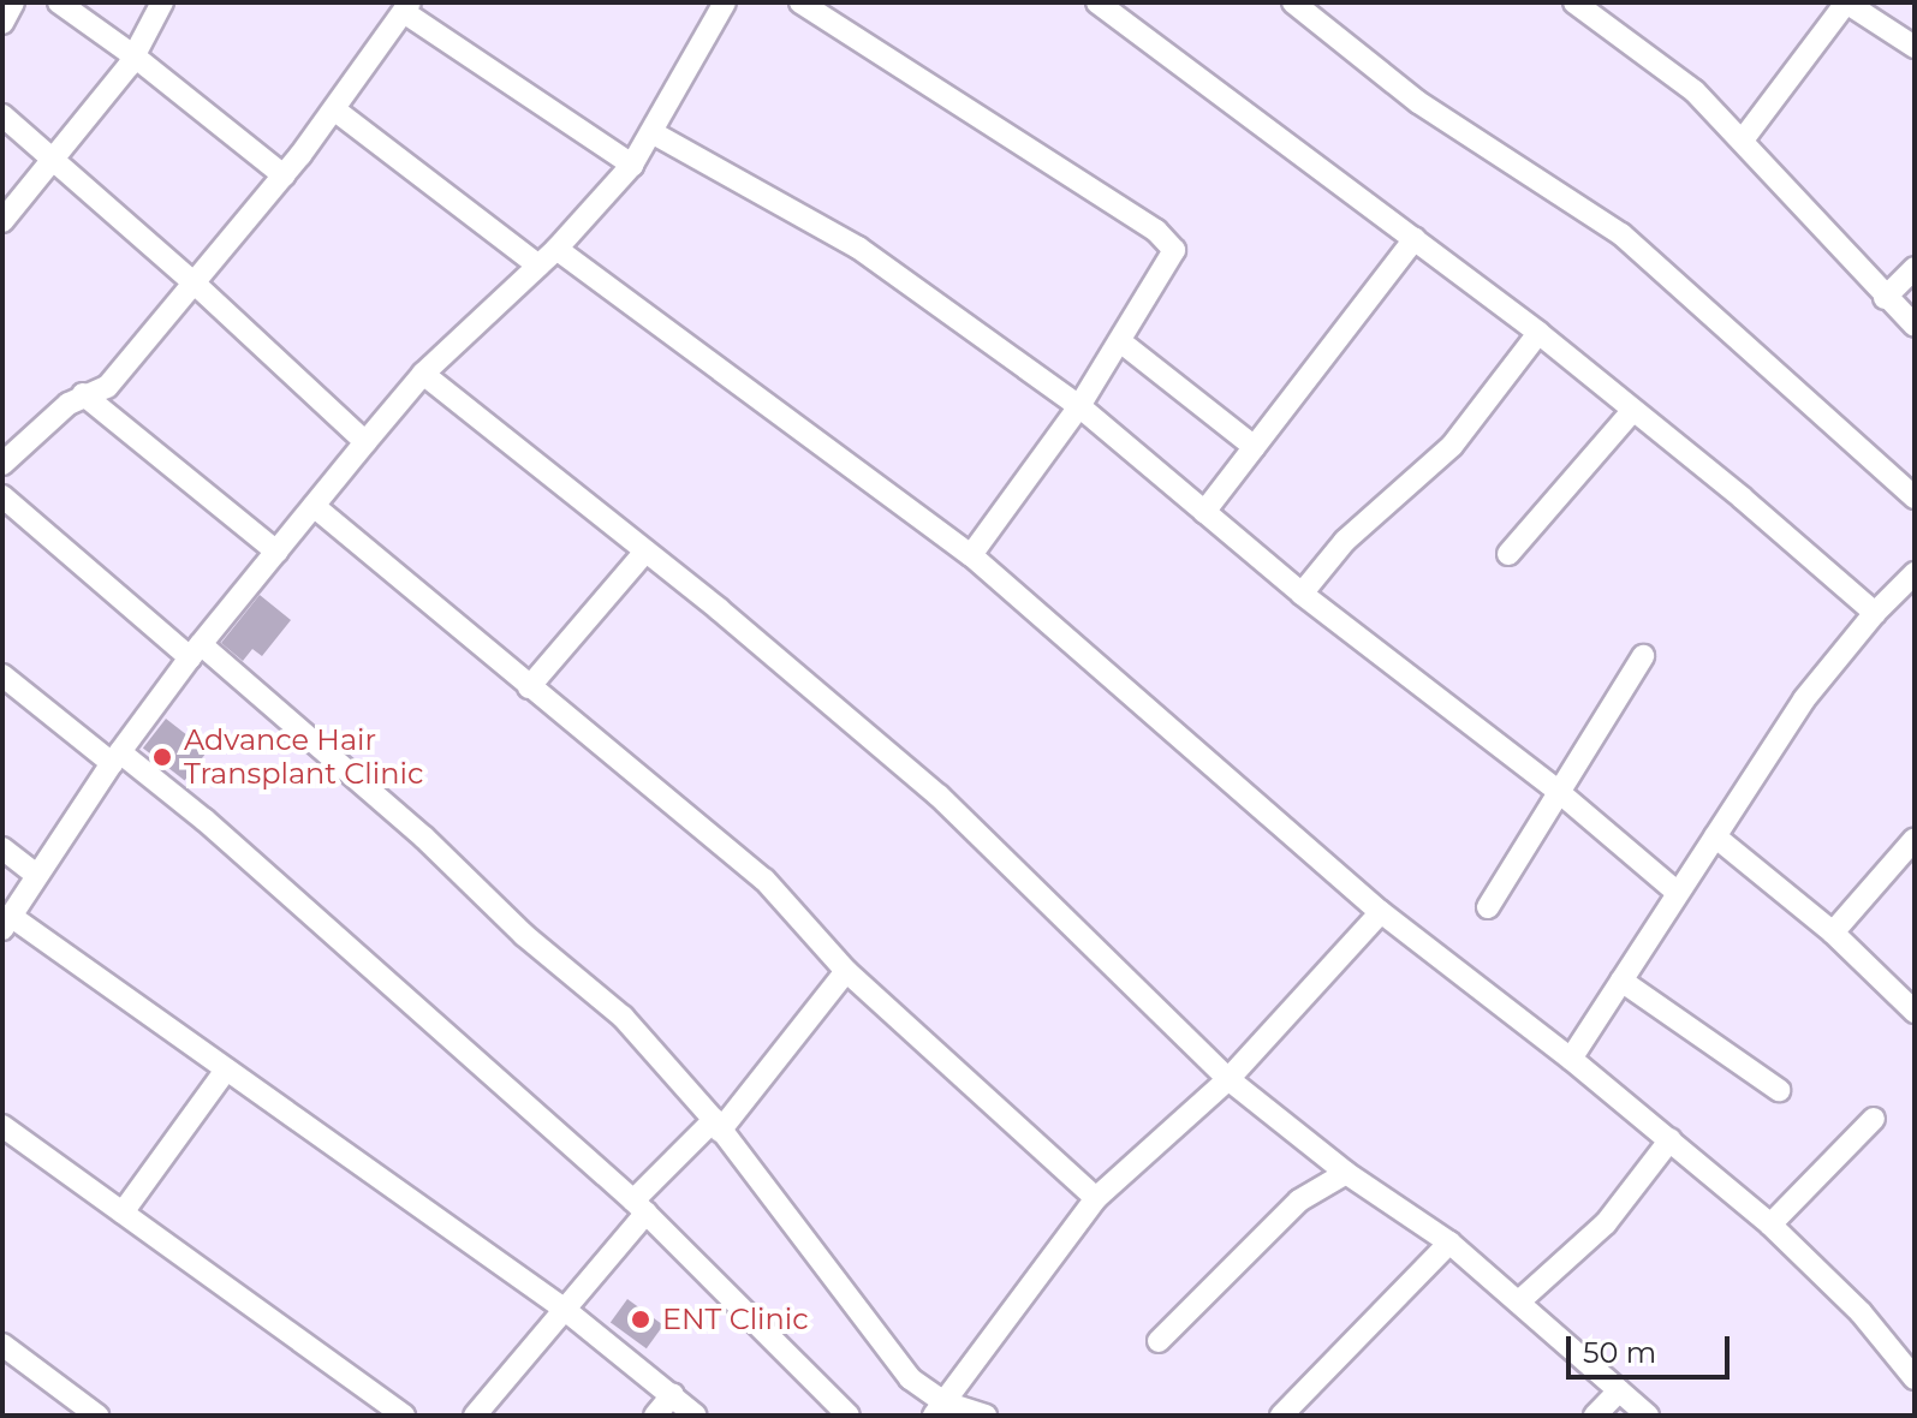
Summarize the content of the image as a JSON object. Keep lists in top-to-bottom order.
{
  "places": ["Advance Hair Transplant Clinic", "ENT Clinic"],
  "scale_bar": "50 m"
}
